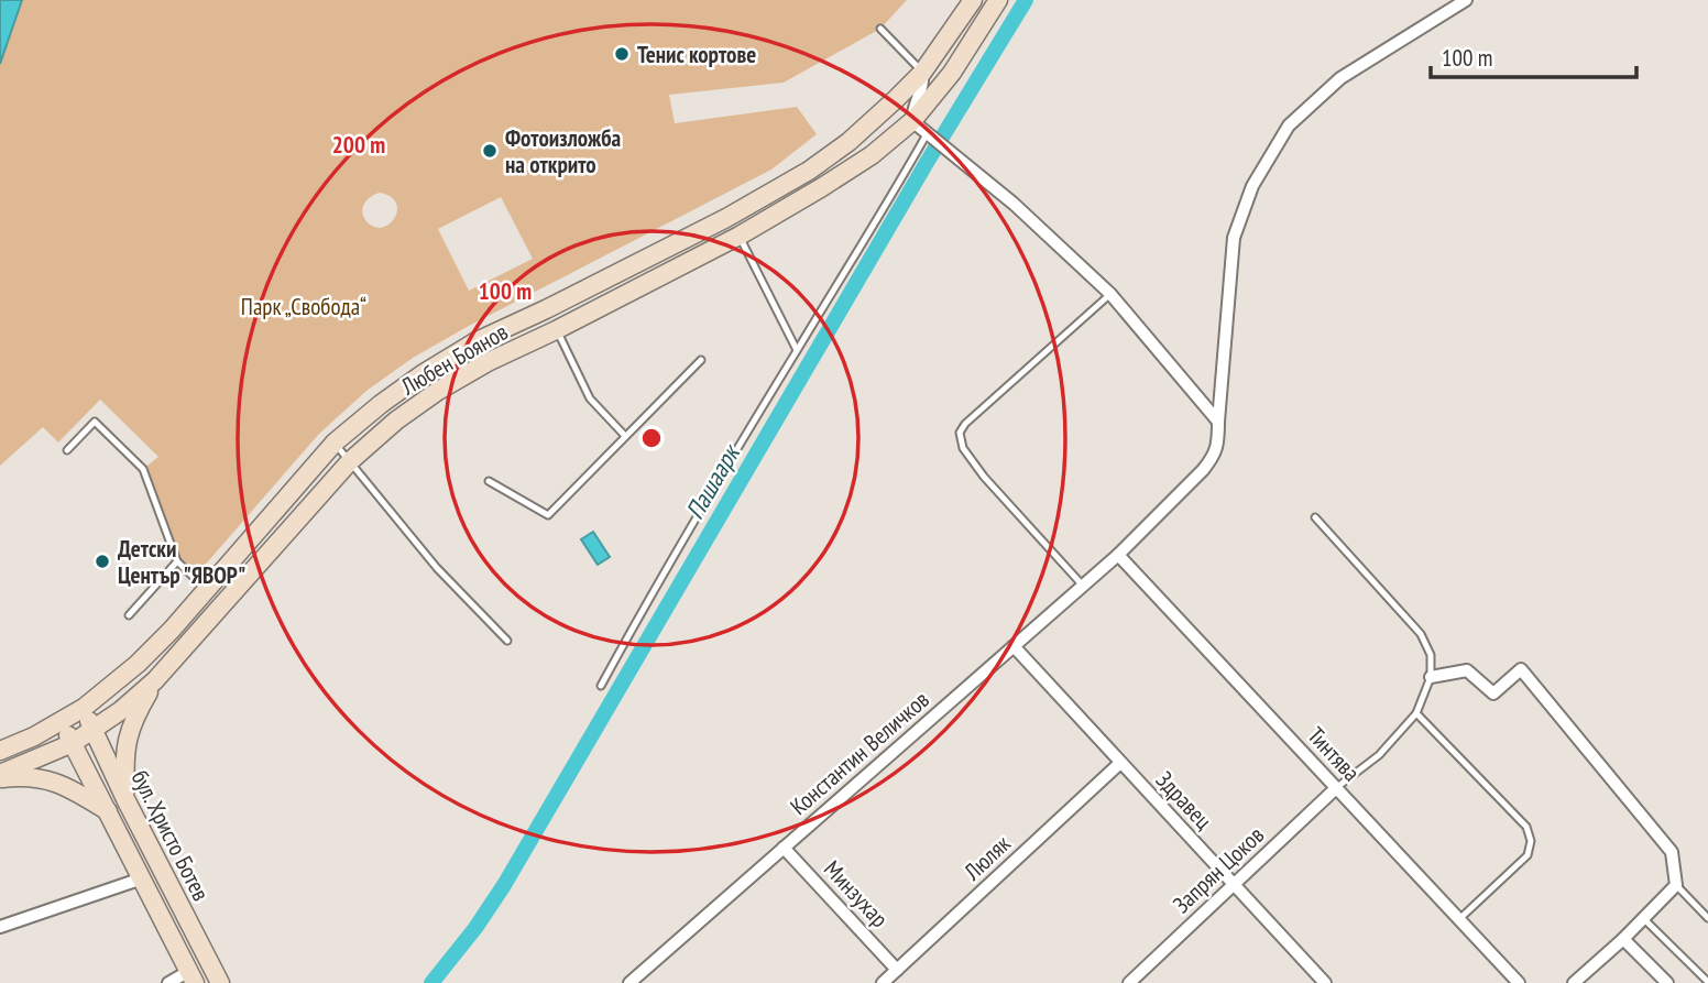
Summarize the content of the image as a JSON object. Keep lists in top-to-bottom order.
{
  "streets": {
    "street": [
      "Любен Боянов",
      "Константин Величков",
      "Тинтява",
      "Здравец",
      "бул. Христо Ботев",
      "Люляк",
      "Запрян Цоков",
      "Минзухар"
    ]
  },
  "crossings": [
    ["Любен Боянов", "бул. Христо Ботев"],
    ["Константин Величков", "Тинтява"],
    ["Константин Величков", "Здравец"],
    ["Константин Величков", "Минзухар"],
    ["Тинтява", "Запрян Цоков"],
    ["Здравец", "Люляк"],
    ["Здравец", "Запрян Цоков"],
    ["Люляк", "Минзухар"]
  ],
  "water": ["Пашаарк"],
  "parks": ["Парк „Свобода“"],
  "places": ["Тенис кортове", "Фотоизложба на открито", "Детски Център \"ЯВОР\""],
  "scale_bar": "100 m",
  "rings": ["200 m", "100 m"]
}
